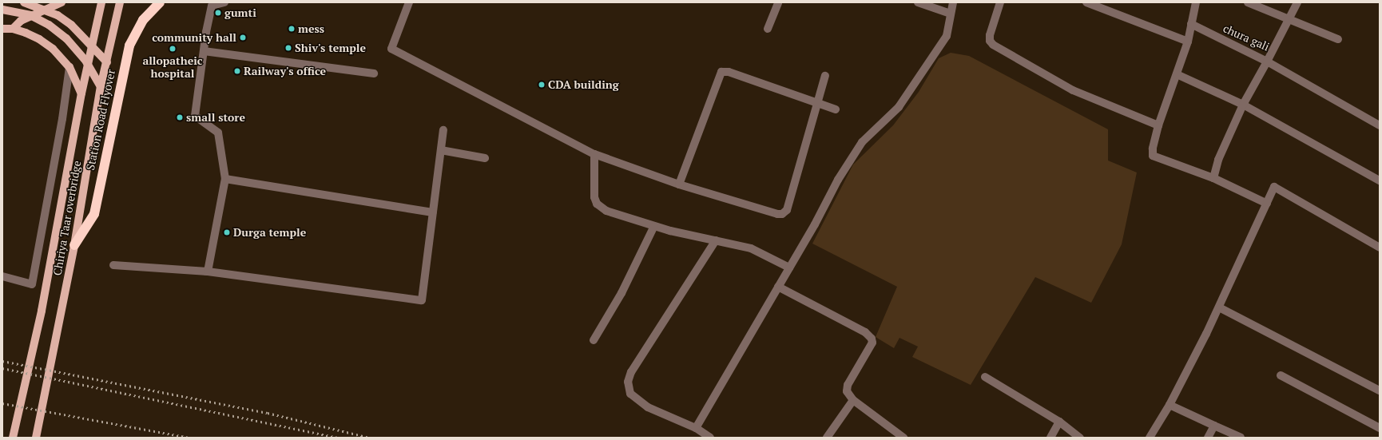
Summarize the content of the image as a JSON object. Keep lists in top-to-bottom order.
{
  "streets": {
    "highway": ["Station Road Flyover"],
    "main road": ["Chiriya Taar overbridge"],
    "street": ["chura gali"]
  },
  "crossings": [
    ["Station Road Flyover", "Chiriya Taar overbridge"]
  ],
  "places": [
    "gumti",
    "mess",
    "community hall",
    "Shiv's temple",
    "allopatheic hospital",
    "Railway's office",
    "CDA building",
    "small store",
    "Durga temple"
  ]
}
